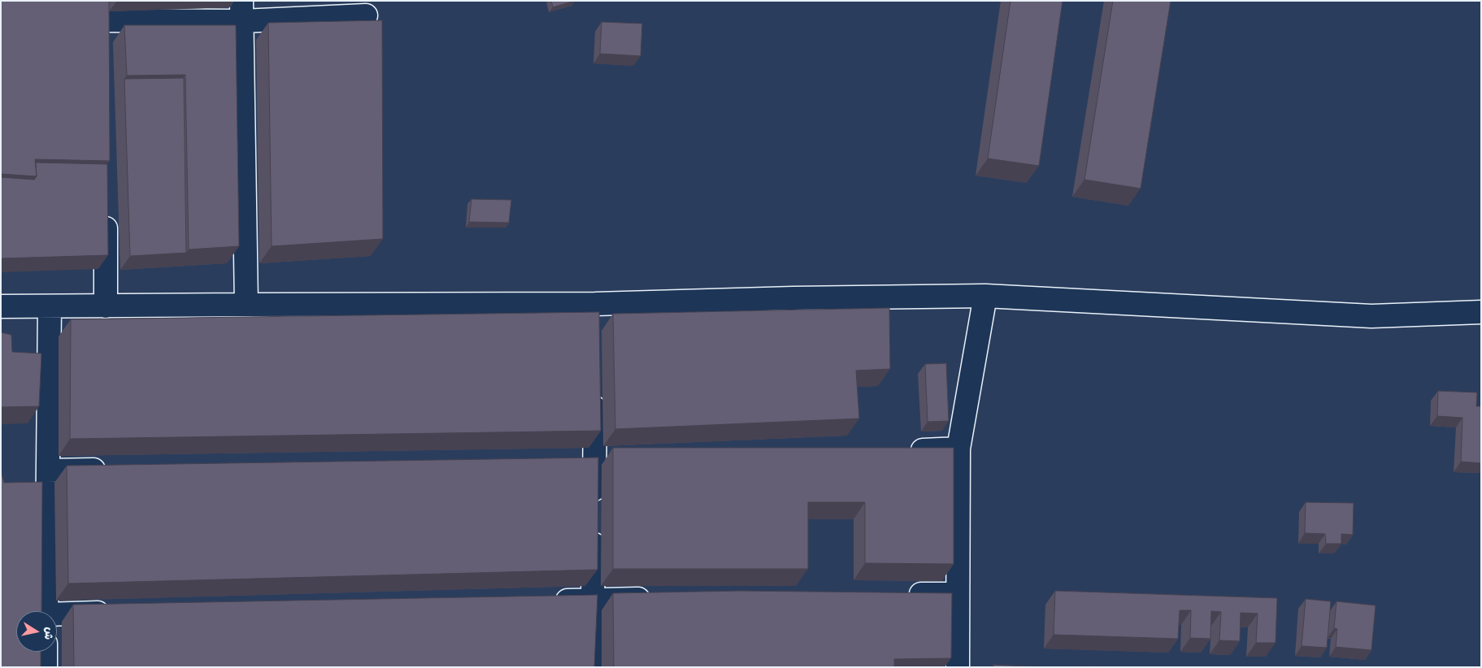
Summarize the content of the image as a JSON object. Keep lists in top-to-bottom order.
{
  "north": "right"
}
